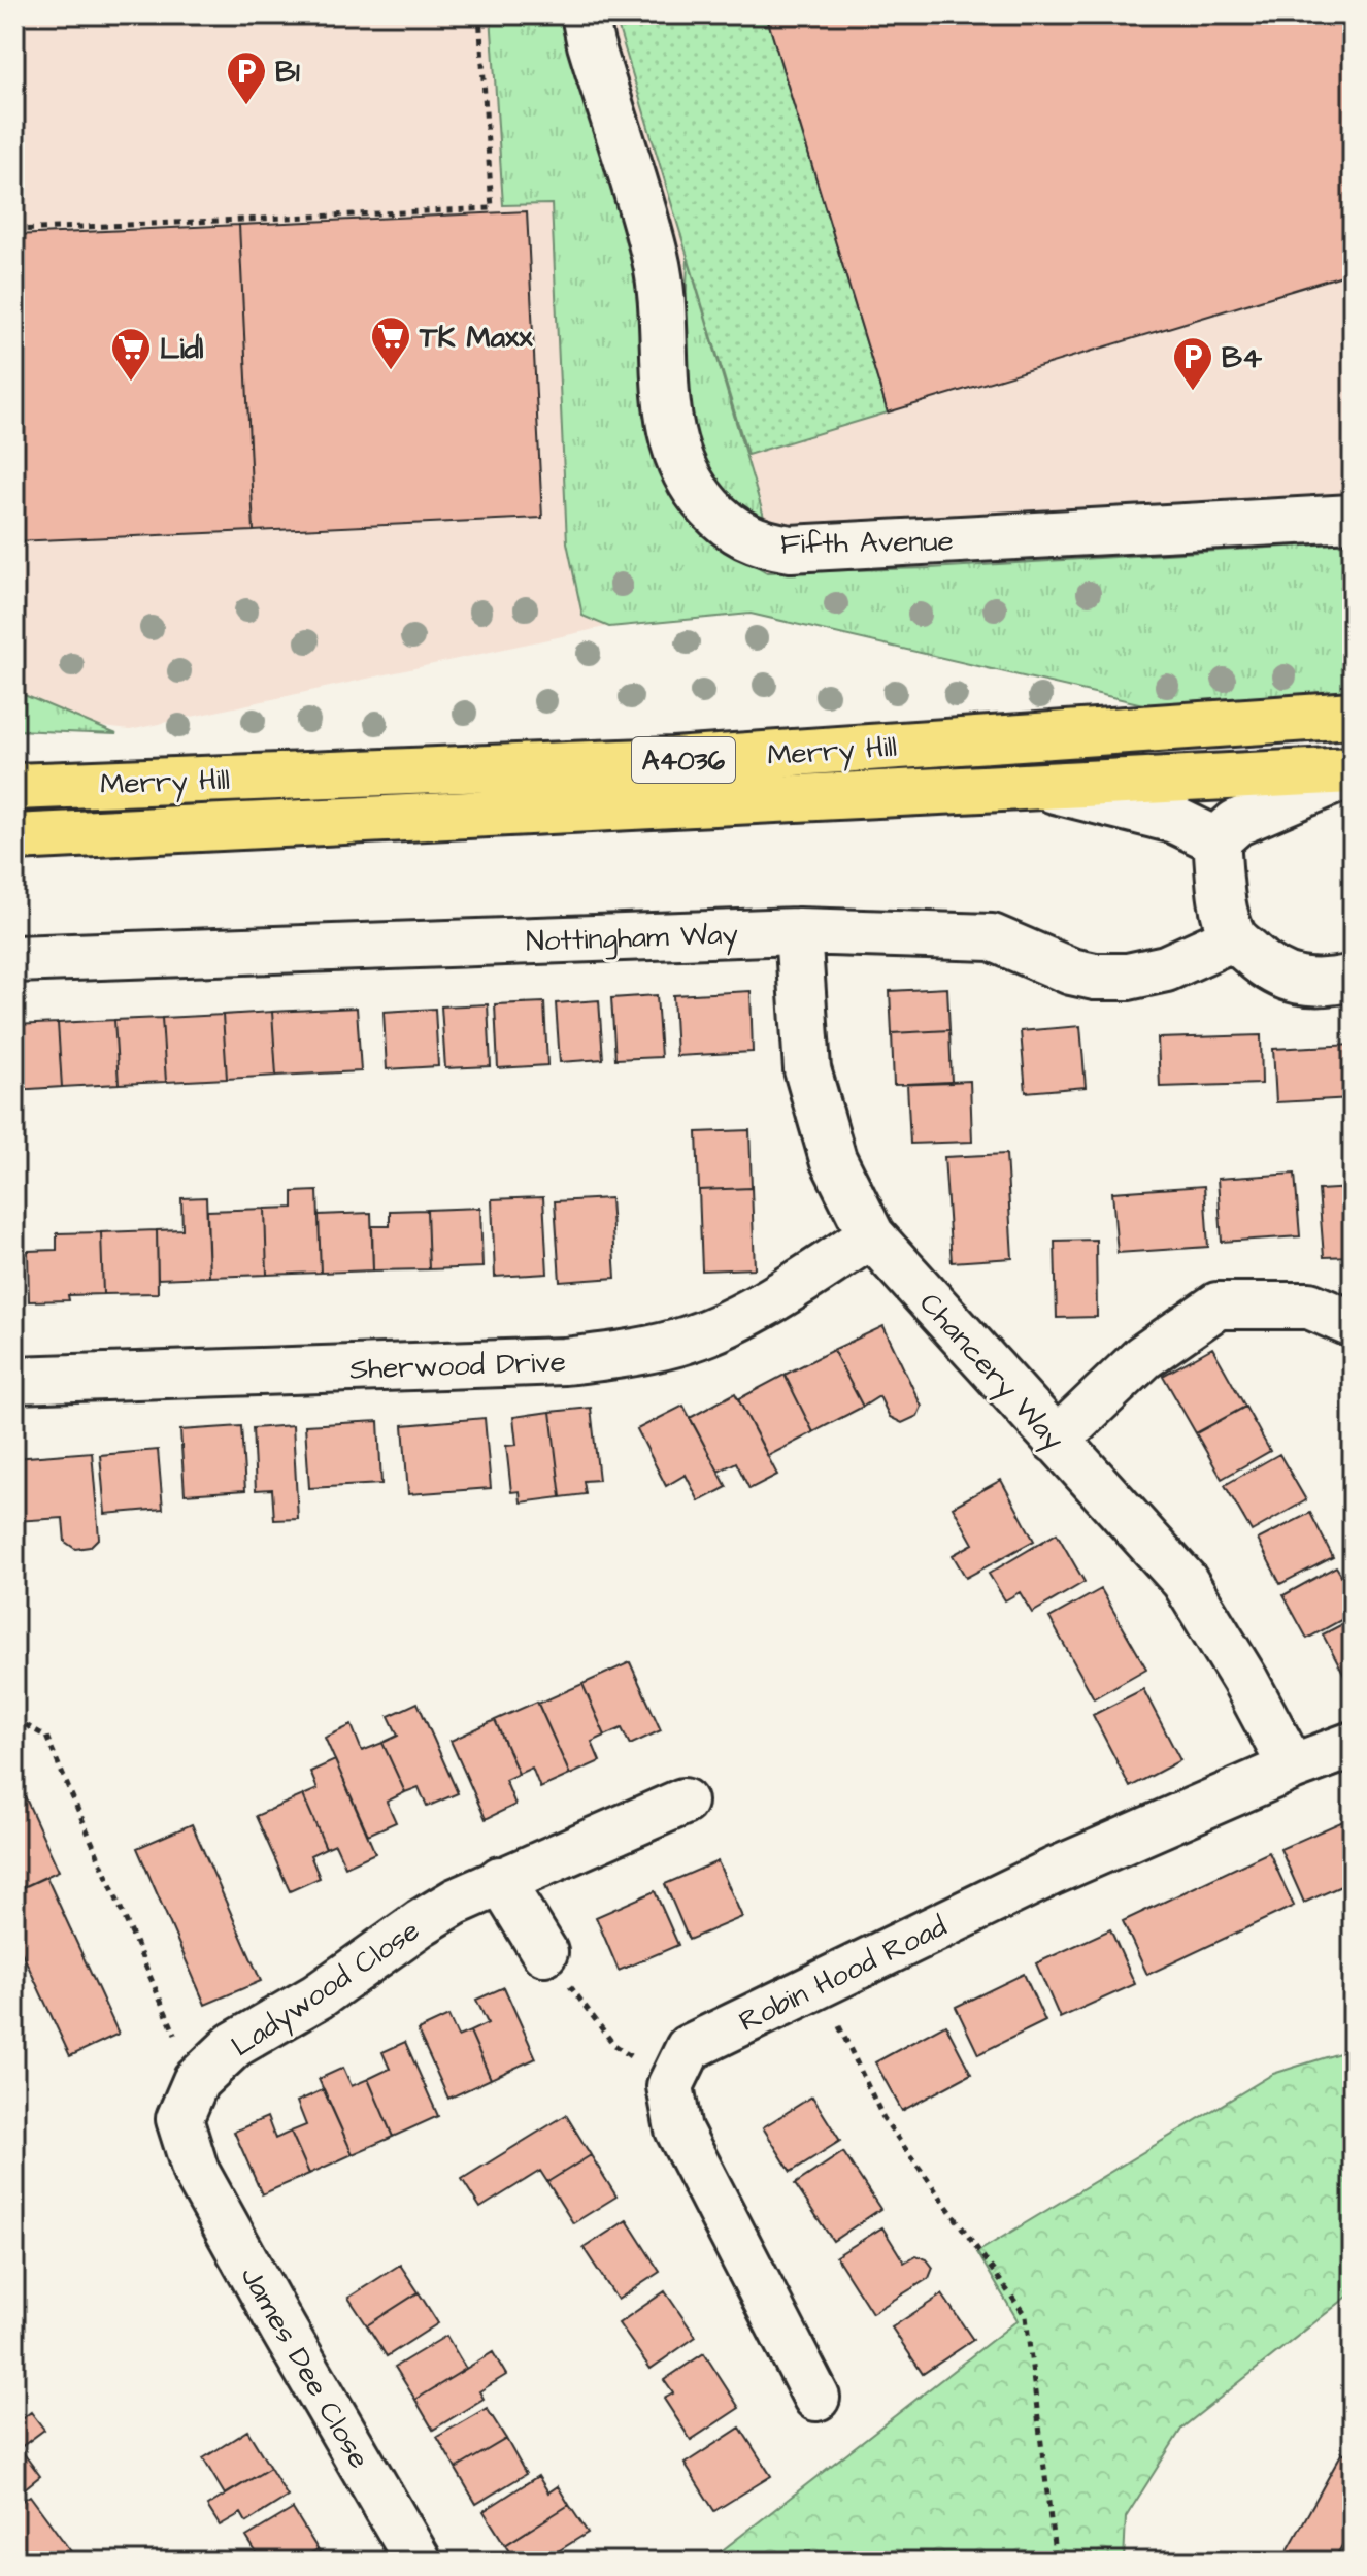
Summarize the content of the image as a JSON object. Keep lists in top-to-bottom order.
{
  "streets": {
    "highway": ["Merry Hill", "A4036"],
    "street": [
      "Fifth Avenue",
      "Nottingham Way",
      "Sherwood Drive",
      "Chancery Way",
      "Robin Hood Road",
      "Ladywood Close",
      "James Dee Close"
    ]
  },
  "crossings": [
    ["Nottingham Way", "Chancery Way"],
    ["Sherwood Drive", "Chancery Way"],
    ["Chancery Way", "Robin Hood Road"],
    ["Ladywood Close", "James Dee Close"]
  ],
  "places": {
    "parking": ["B1", "B4"],
    "supermarket": ["TK Maxx", "Lidl"]
  }
}
